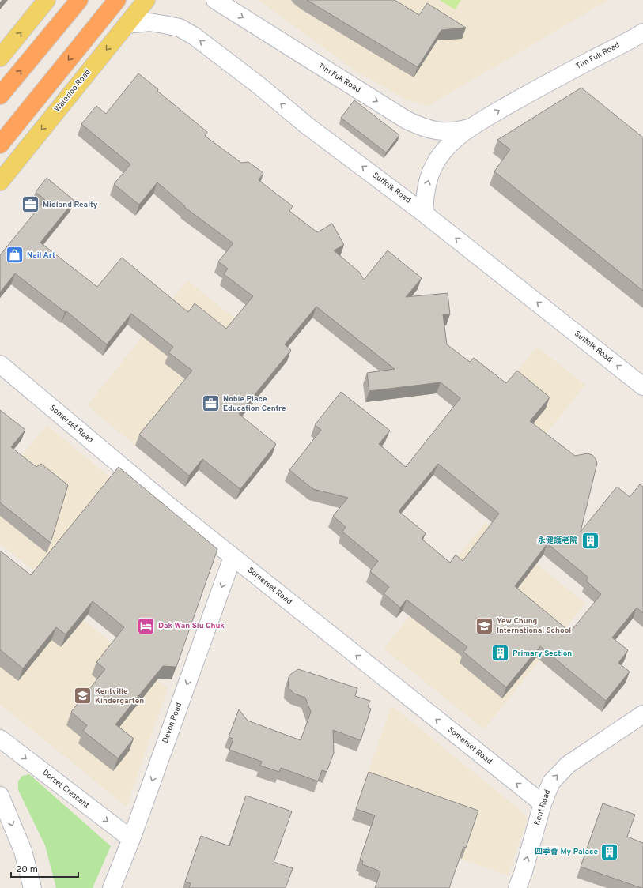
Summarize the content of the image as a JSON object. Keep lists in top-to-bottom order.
{
  "streets": {
    "main road": ["Waterloo Road"],
    "street": [
      "Tim Fuk Road",
      "Suffolk Road",
      "Somerset Road",
      "Devon Road",
      "Dorset Crescent",
      "Kent Road"
    ]
  },
  "crossings": [
    ["Tim Fuk Road", "Suffolk Road"],
    ["Waterloo Road", "Suffolk Road"],
    ["Somerset Road", "Devon Road"],
    ["Somerset Road", "Kent Road"],
    ["Devon Road", "Dorset Crescent"]
  ],
  "one_way": [
    "Tim Fuk Road",
    "Suffolk Road",
    "Somerset Road",
    "Devon Road",
    "Dorset Crescent",
    "Kent Road"
  ],
  "places": {
    "office": ["Midland Realty", "Noble Place Education Centre"],
    "shop": ["Nail Art"],
    "building": ["永健護老院", "Primary Section", "四季薈 My Palace"],
    "hotel": ["Dak Wan Siu Chuk"],
    "school or university": ["Yew Chung International School", "Kentville Kindergarten"]
  },
  "scale_bar": "20 m"
}
